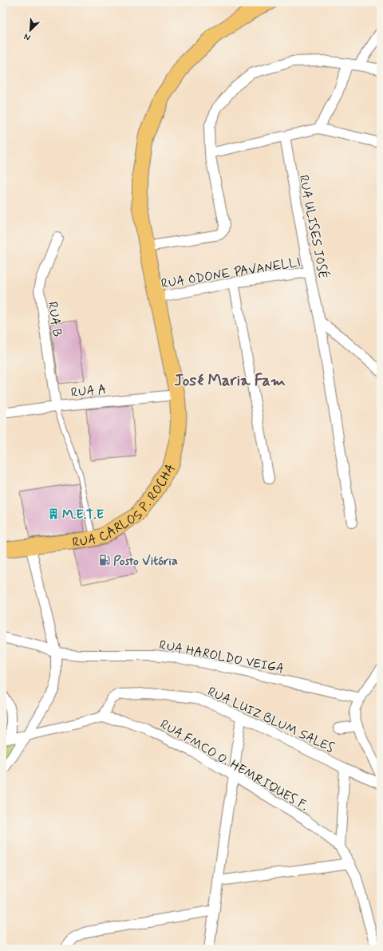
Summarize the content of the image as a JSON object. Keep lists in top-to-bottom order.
{
  "streets": {
    "main road": ["RUA CARLOS P. ROCHA"],
    "street": [
      "RUA ULISES JOSÉ",
      "RUA ODONE PAVANELLI",
      "RUA B",
      "RUA A",
      "RUA HAROLDO VEIGA",
      "RUA LUIZ BLUM SALES",
      "RUA FMCO O. HEMRIQUES F."
    ]
  },
  "crossings": [
    ["RUA ULISES JOSÉ", "RUA ODONE PAVANELLI"],
    ["RUA ODONE PAVANELLI", "RUA CARLOS P. ROCHA"],
    ["RUA B", "RUA A"],
    ["RUA A", "RUA CARLOS P. ROCHA"],
    ["RUA LUIZ BLUM SALES", "RUA FMCO O. HEMRIQUES F."]
  ],
  "districts": ["José Maria Fam"],
  "places": {
    "building": ["M.E.T.E"],
    "fuel station": ["Posto Vitória"]
  },
  "north": "bottom left"
}
